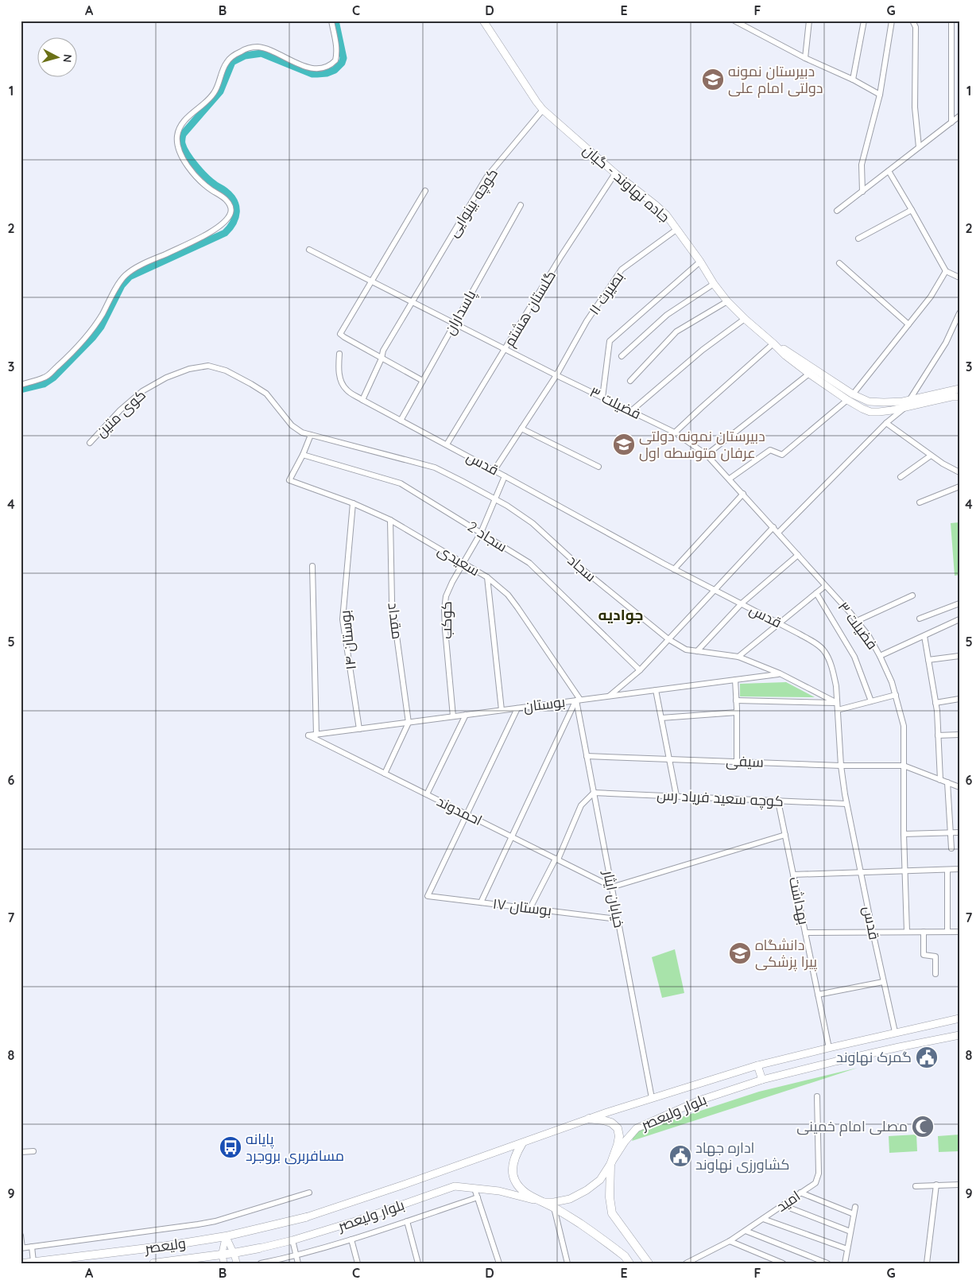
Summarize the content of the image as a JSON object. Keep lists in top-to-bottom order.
{
  "streets": {
    "main road": ["جاده نهاوند - گیان", "بلوار ولیعصر", "ولیعصر"],
    "street": [
      "کوچه بینوایی",
      "بصیرت ۱۱",
      "گلستان هشتم",
      "پاسداران",
      "فضیلت ۳",
      "کوی متین",
      "قدس",
      "سجاد 2",
      "سعیدی",
      "سجاد",
      "کوکب",
      "مقداد",
      "بوستان ۱۴",
      "بوستان",
      "سیفی",
      "کوچه سعید فریاد رس",
      "احمدوند",
      "خیابان ایثار",
      "بهداشت",
      "بوستان ۱۷",
      "امید"
    ]
  },
  "crossings": [
    ["جاده نهاوند - گیان", "کوچه بینوایی"],
    ["جاده نهاوند - گیان", "بصیرت ۱۱"],
    ["جاده نهاوند - گیان", "گلستان هشتم"],
    ["کوچه بینوایی", "فضیلت ۳"],
    ["بصیرت ۱۱", "فضیلت ۳"],
    ["بصیرت ۱۱", "قدس"],
    ["گلستان هشتم", "فضیلت ۳"],
    ["گلستان هشتم", "قدس"],
    ["پاسداران", "فضیلت ۳"],
    ["پاسداران", "قدس"],
    ["فضیلت ۳", "سیفی"],
    ["کوی متین", "سجاد"],
    ["کوی متین", "کوکب"],
    ["قدس", "سجاد"],
    ["قدس", "کوکب"],
    ["قدس", "سیفی"],
    ["قدس", "کوچه سعید فریاد رس"],
    ["قدس", "بلوار ولیعصر"],
    ["سجاد 2", "سعیدی"],
    ["سجاد 2", "کوکب"],
    ["سعیدی", "کوکب"],
    ["سعیدی", "مقداد"],
    ["سعیدی", "بوستان ۱۴"],
    ["سعیدی", "بوستان"],
    ["سعیدی", "خیابان ایثار"],
    ["سجاد", "کوکب"],
    ["سجاد", "بوستان"],
    ["کوکب", "بوستان"],
    ["مقداد", "بوستان"],
    ["بوستان ۱۴", "بوستان"],
    ["بوستان", "احمدوند"],
    ["بوستان", "خیابان ایثار"],
    ["سیفی", "خیابان ایثار"],
    ["کوچه سعید فریاد رس", "خیابان ایثار"],
    ["کوچه سعید فریاد رس", "بهداشت"],
    ["احمدوند", "خیابان ایثار"],
    ["احمدوند", "بوستان ۱۷"],
    ["خیابان ایثار", "بوستان ۱۷"],
    ["خیابان ایثار", "بلوار ولیعصر"],
    ["بهداشت", "بلوار ولیعصر"],
    ["بلوار ولیعصر", "ولیعصر"]
  ],
  "districts": ["جوادیه"],
  "places": {
    "school or university": ["دبیرستان نمونه دولتی امام علی", "دبیرستان نمونه دولتی عرفان متوسطه اول", "دانشگاه پیرا پزشکی"],
    "public building": ["گمرک نهاوند", "اداره جهاد کشاورزی نهاوند"],
    "mosque": ["مصلی امام خمینی"],
    "bus stop": ["پایانه مسافربری بروجرد"]
  },
  "north": "right",
  "grid": {
    "columns": [
      "A",
      "B",
      "C",
      "D",
      "E",
      "F",
      "G"
    ],
    "rows": [
      "1",
      "2",
      "3",
      "4",
      "5",
      "6",
      "7",
      "8",
      "9"
    ]
  }
}
